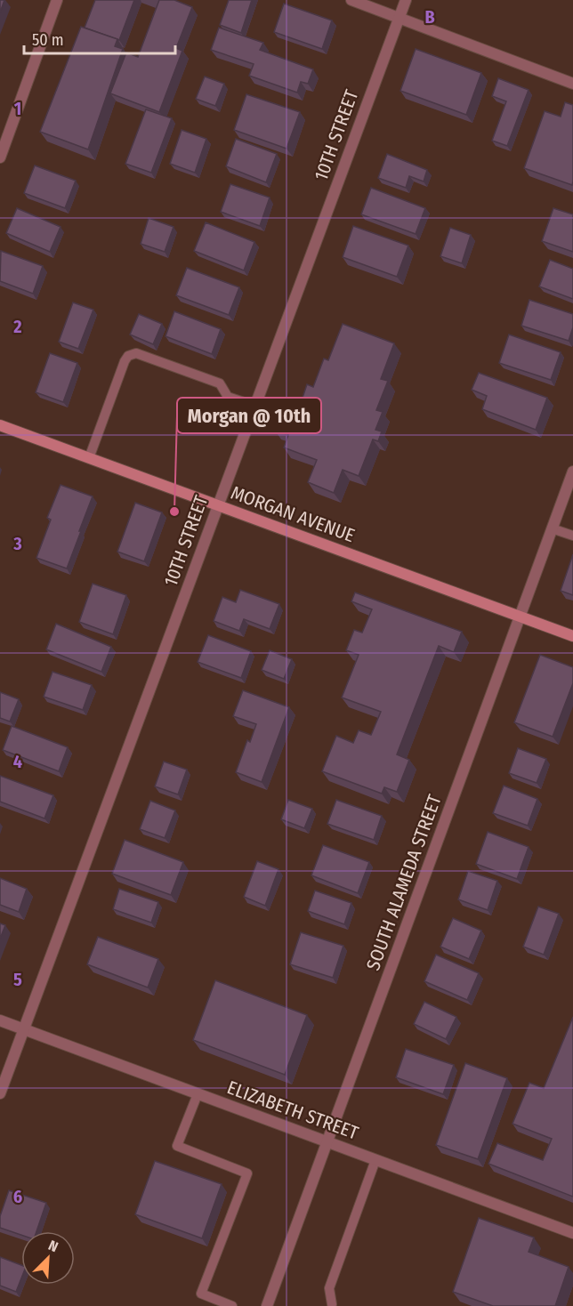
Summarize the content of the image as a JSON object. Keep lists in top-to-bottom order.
{
  "streets": {
    "main road": ["MORGAN AVENUE"],
    "street": ["10TH STREET", "SOUTH ALAMEDA STREET", "ELIZABETH STREET"]
  },
  "crossings": [
    ["10TH STREET", "MORGAN AVENUE"],
    ["10TH STREET", "ELIZABETH STREET"],
    ["MORGAN AVENUE", "SOUTH ALAMEDA STREET"],
    ["SOUTH ALAMEDA STREET", "ELIZABETH STREET"]
  ],
  "places": ["Morgan @ 10th"],
  "scale_bar": "50 m",
  "north": "top right",
  "grid": {
    "columns": ["B"],
    "rows": [
      "1",
      "2",
      "3",
      "4",
      "5",
      "6"
    ]
  }
}
